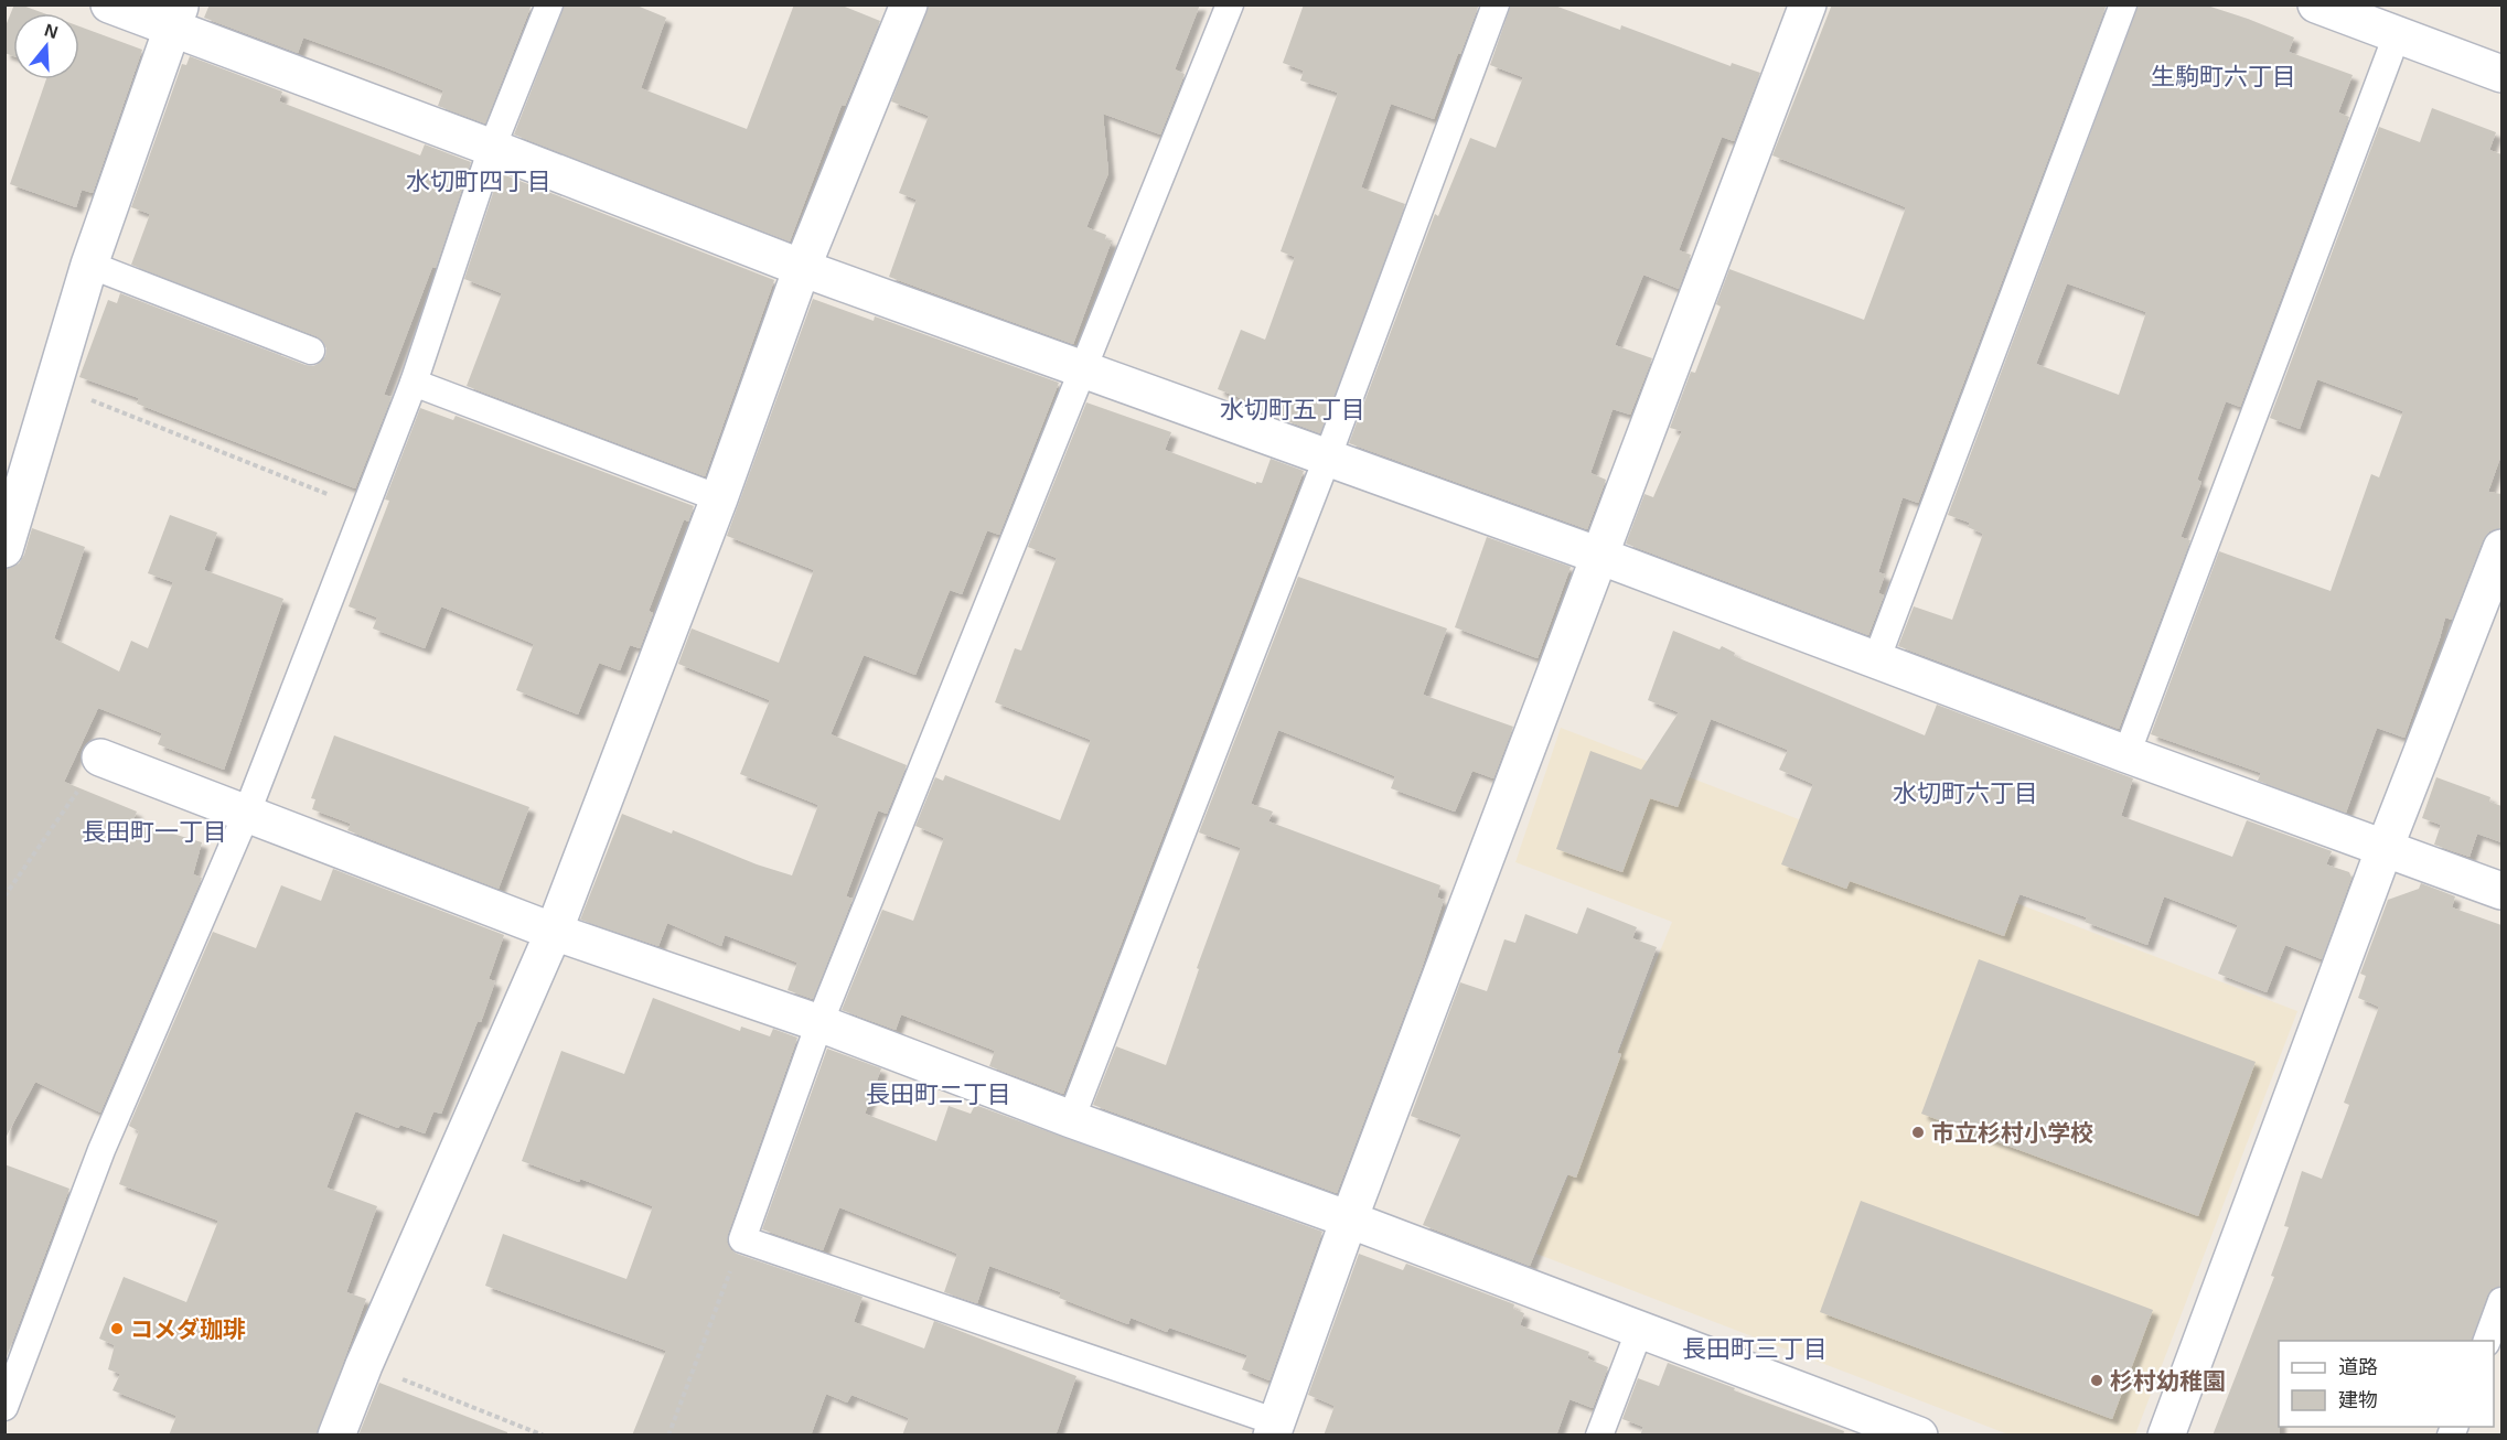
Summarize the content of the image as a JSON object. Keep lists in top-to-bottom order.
{
  "districts": [
    "生駒町六丁目",
    "水切町四丁目",
    "水切町五丁目",
    "水切町六丁目",
    "長田町一丁目",
    "長田町二丁目",
    "長田町三丁目"
  ],
  "places": ["市立杉村小学校", "コメダ珈琲", "杉村幼稚園"],
  "legend": ["道路", "建物"],
  "north": "top"
}
